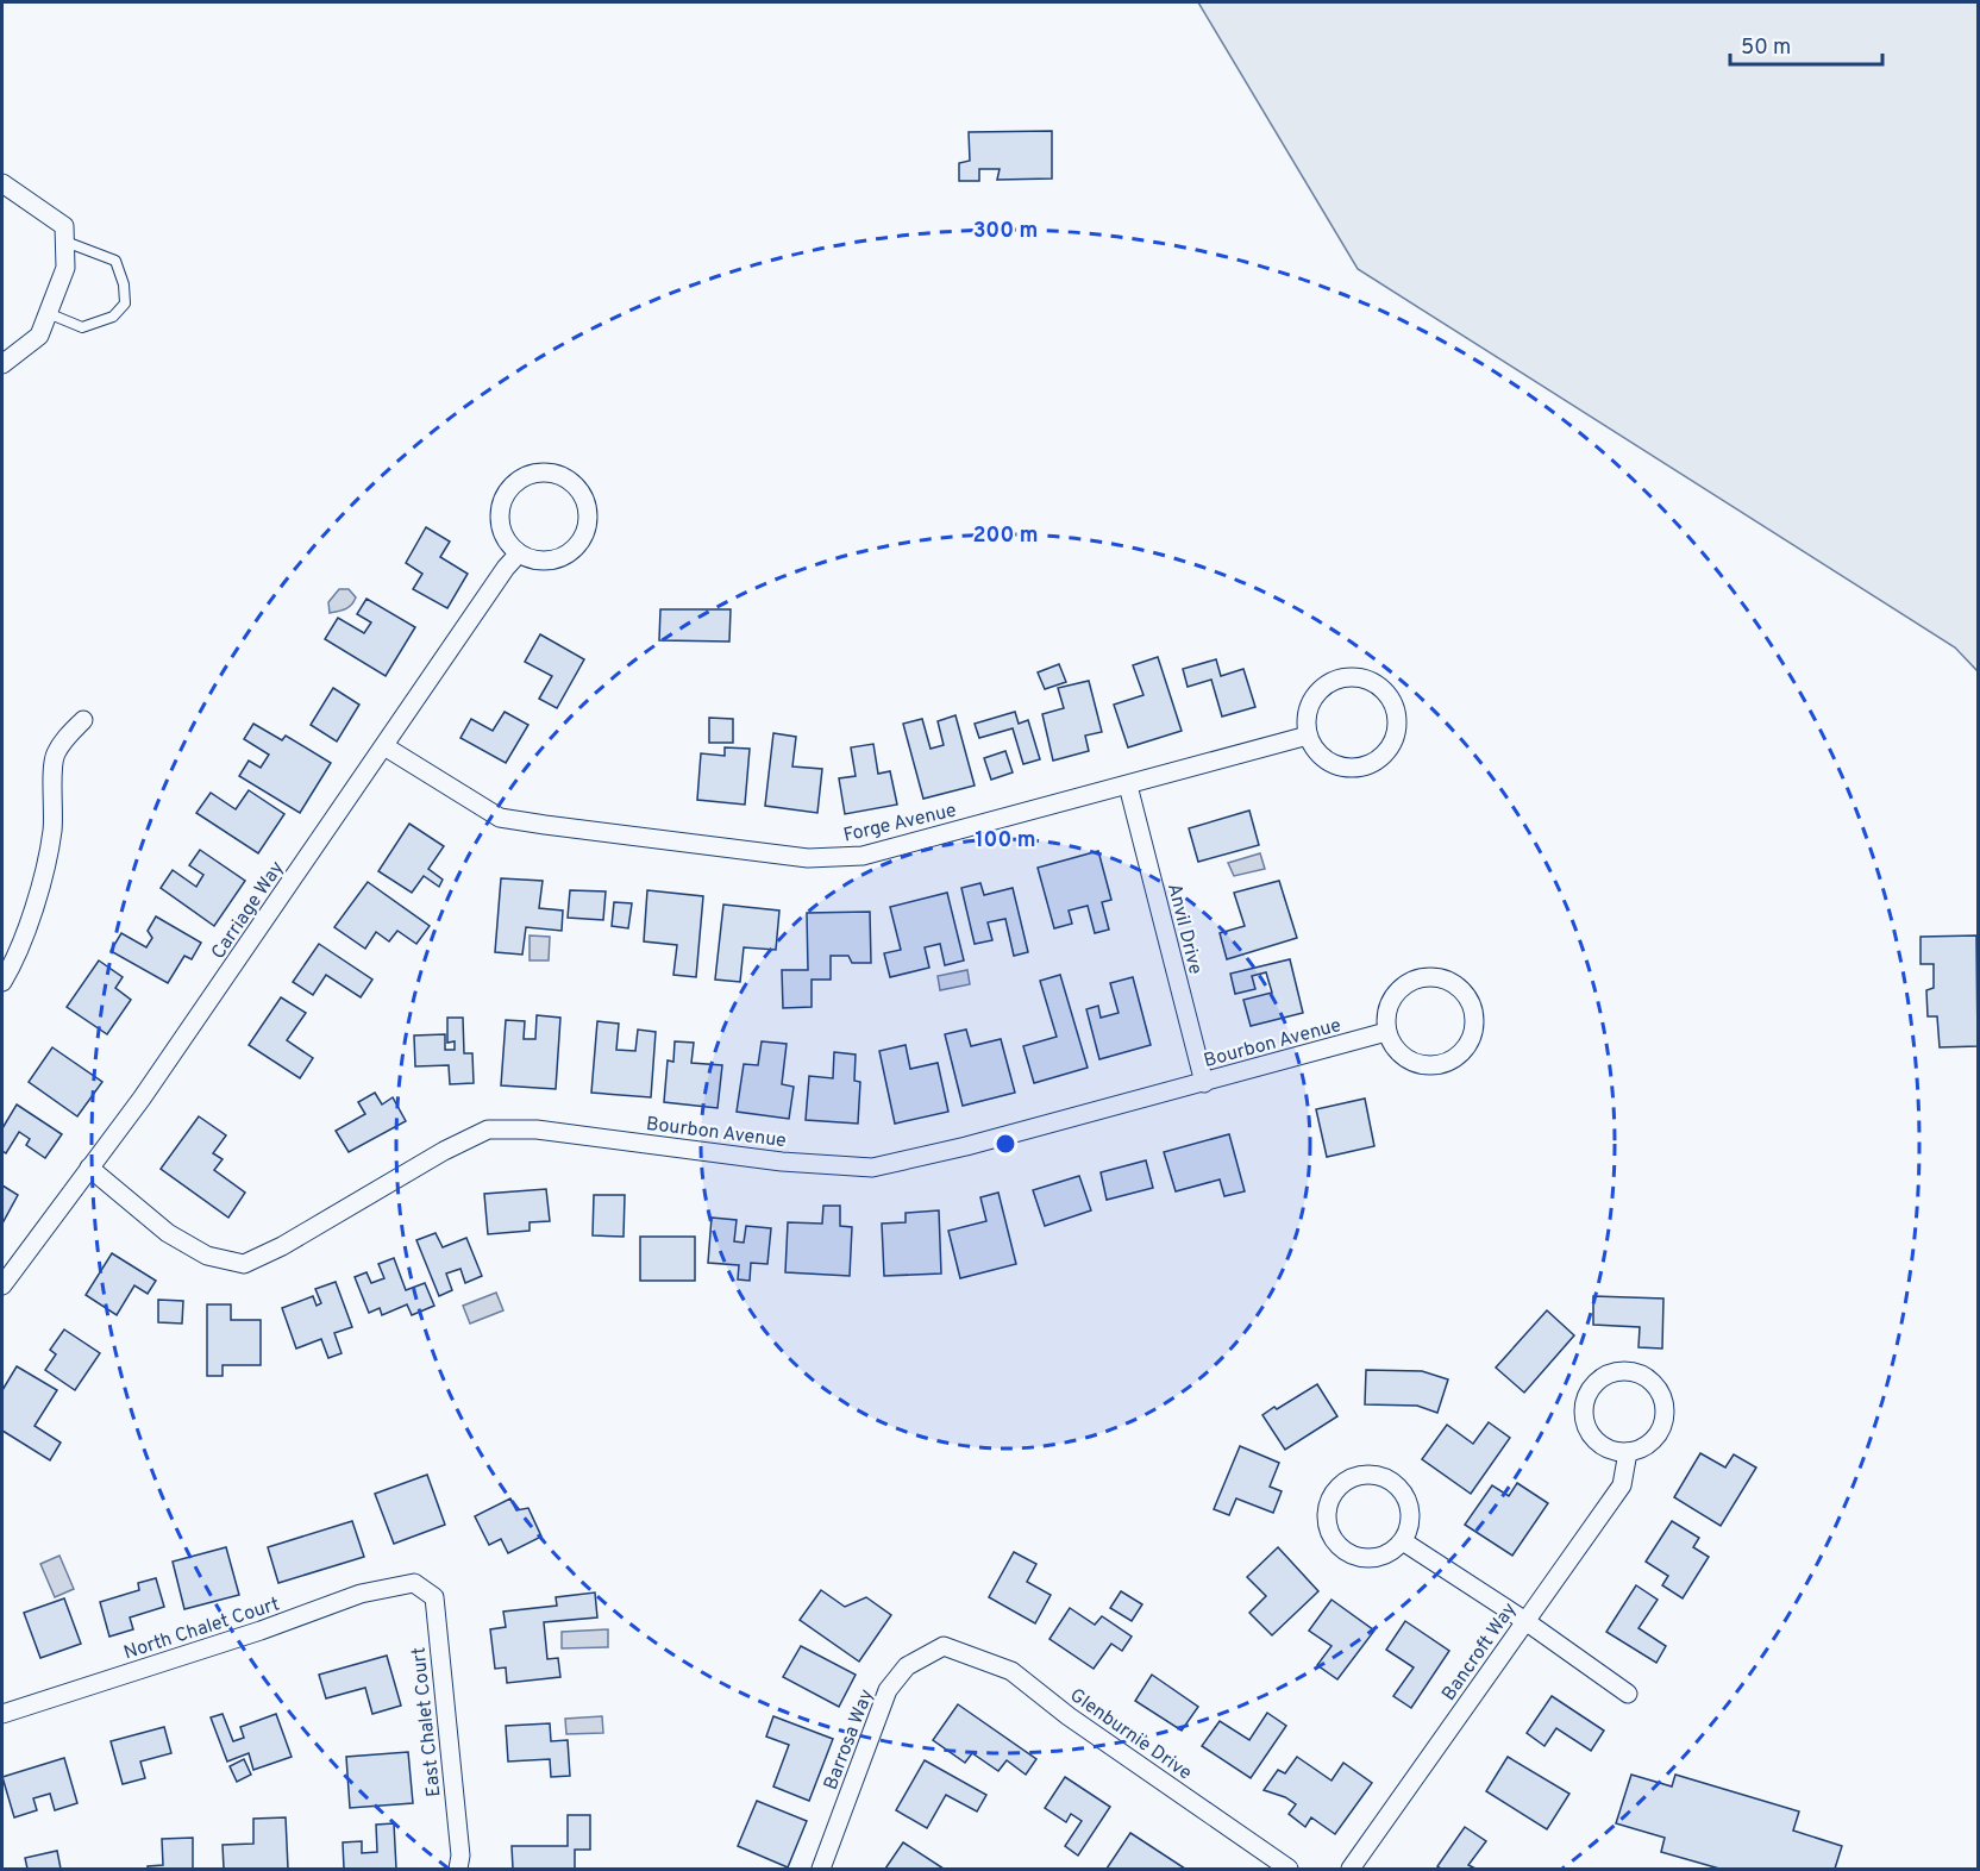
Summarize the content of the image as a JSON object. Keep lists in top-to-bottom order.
{
  "streets": {
    "street": [
      "Forge Avenue",
      "Carriage Way",
      "Anvil Drive",
      "Bourbon Avenue",
      "North Chalet Court",
      "Bancroft Way",
      "East Chalet Court",
      "Glenburnie Drive",
      "Barrosa Way"
    ]
  },
  "crossings": [
    ["Forge Avenue", "Carriage Way"],
    ["Forge Avenue", "Anvil Drive"],
    ["Carriage Way", "Bourbon Avenue"],
    ["Anvil Drive", "Bourbon Avenue"],
    ["North Chalet Court", "East Chalet Court"],
    ["Glenburnie Drive", "Barrosa Way"]
  ],
  "scale_bar": "50 m",
  "rings": ["300 m", "200 m", "100 m"]
}
